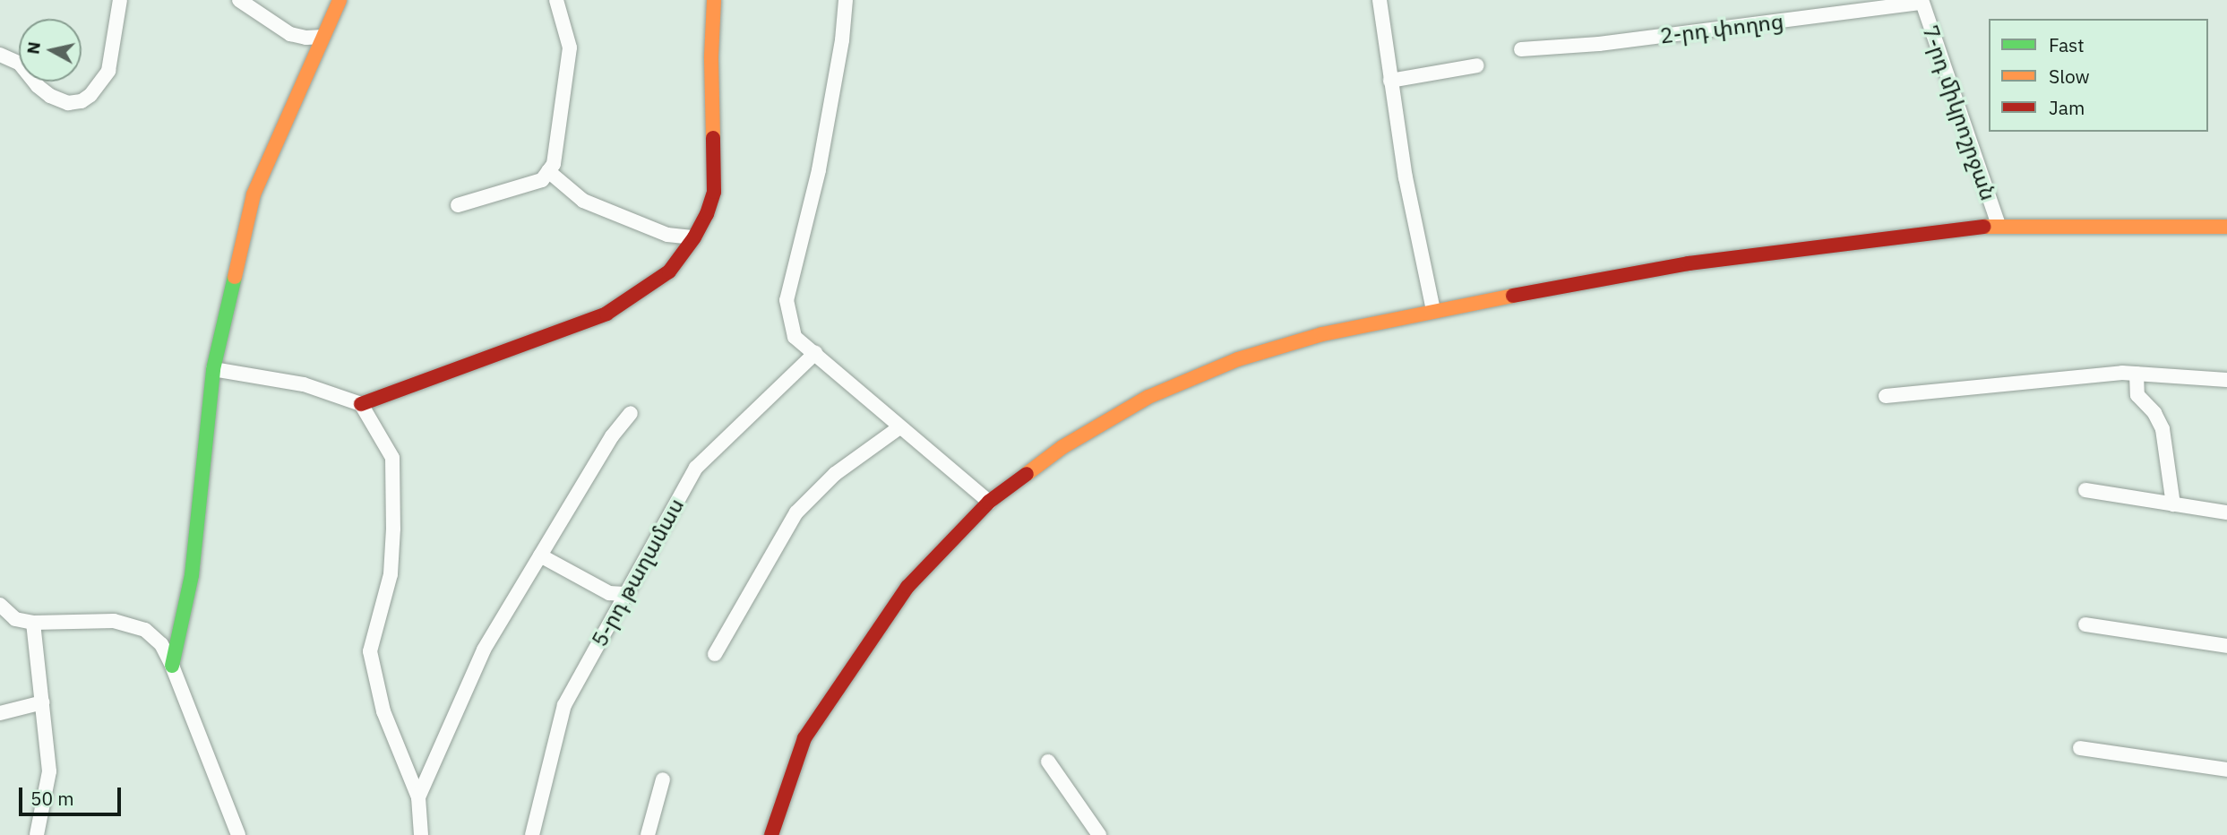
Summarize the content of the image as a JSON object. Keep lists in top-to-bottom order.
{
  "streets": {
    "street": ["2-րդ փողոց", "7-րդ միկրոշրջան", "5-րդ թաղամաս"]
  },
  "crossings": [
    ["2-րդ փողոց", "7-րդ միկրոշրջան"]
  ],
  "legend": ["Fast", "Slow", "Jam"],
  "scale_bar": "50 m",
  "north": "left"
}
